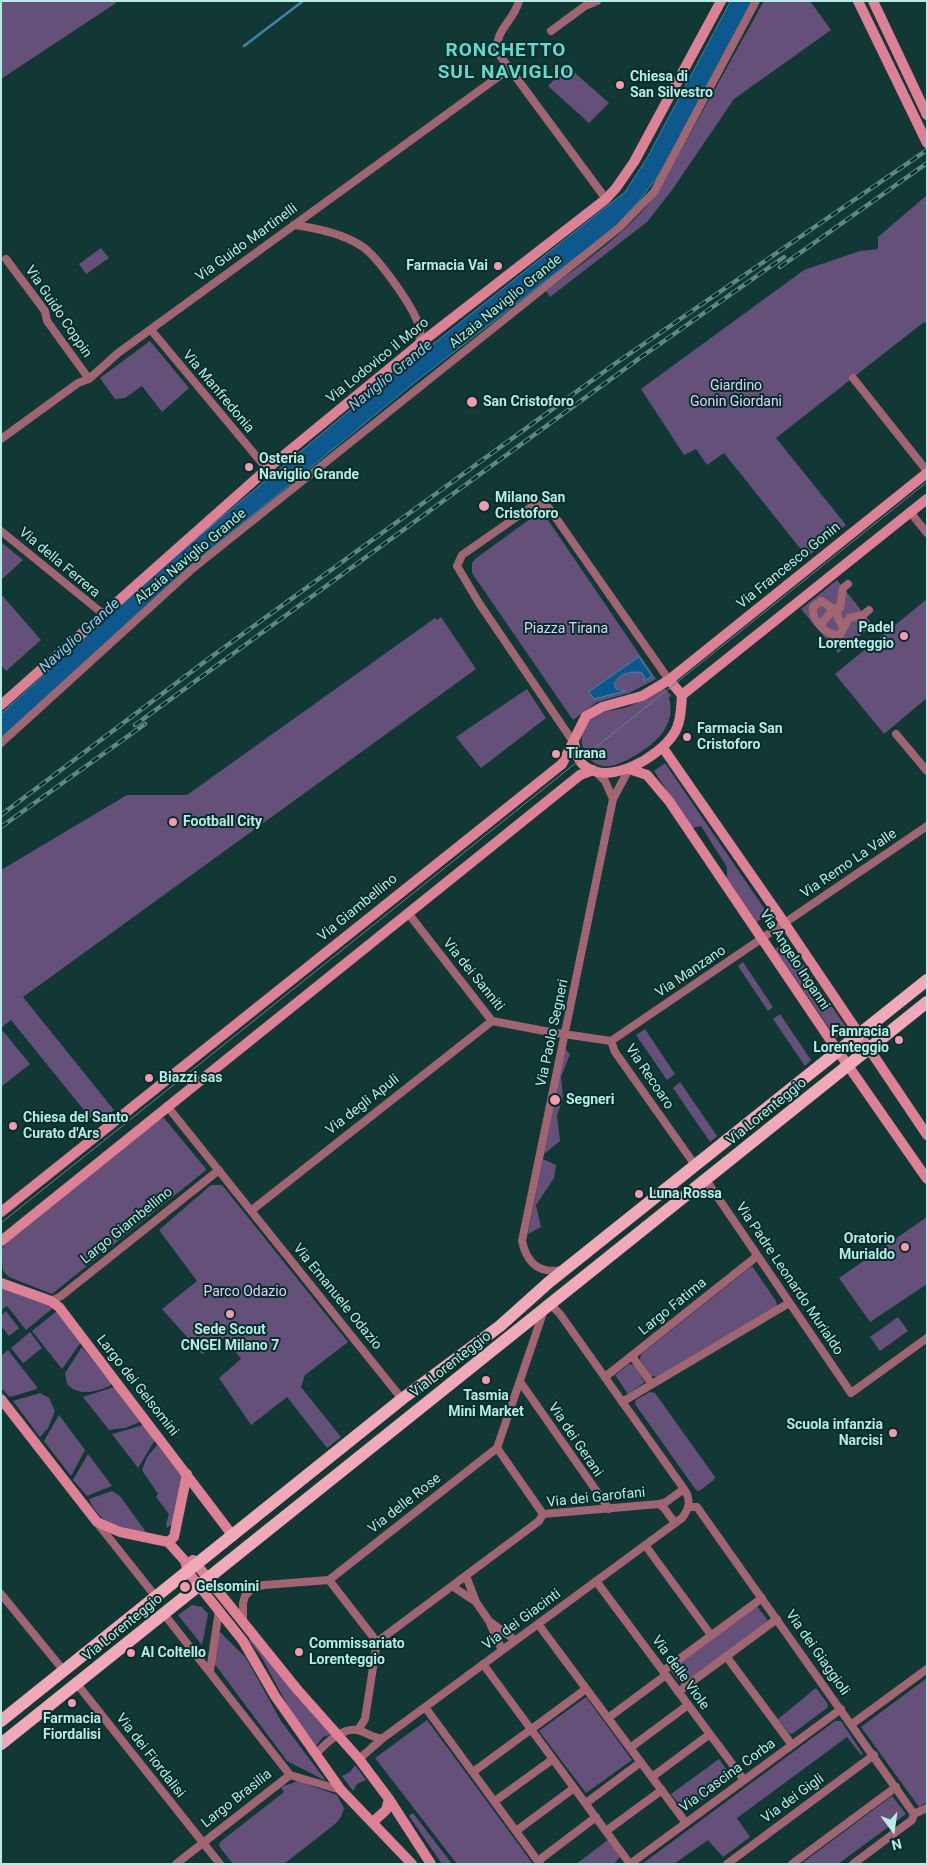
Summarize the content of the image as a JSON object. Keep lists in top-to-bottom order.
{
  "streets": {
    "main road": ["Via Lorenteggio"],
    "street": [
      "Via Guido Martinelli",
      "Alzaia Naviglio Grande",
      "Via Guido Coppin",
      "Via Lodovico il Moro",
      "Via Manfredonia",
      "Via della Ferrera",
      "Via Francesco Gonin",
      "Via Remo La Valle",
      "Via Giambellino",
      "Via Angelo Inganni",
      "Via Manzano",
      "Via dei Sanniti",
      "Via Paolo Segneri",
      "Via Recoaro",
      "Via degli Apuli",
      "Largo Giambellino",
      "Via Padre Leonardo Murialdo",
      "Via Emanuele Odazio",
      "Largo Fatima",
      "Largo dei Gelsomini",
      "Via dei Gerani",
      "Via dei Garofani",
      "Via delle Rose",
      "Via dei Giacinti",
      "Via dei Giaggioli",
      "Via delle Viole",
      "Via dei Fiordalisi",
      "Via Cascina Corba",
      "Largo Brasilia",
      "Via dei Gigli"
    ]
  },
  "crossings": [
    ["Via Guido Martinelli", "Via Guido Coppin"],
    ["Via Guido Martinelli", "Via Manfredonia"],
    ["Via Lodovico il Moro", "Via Manfredonia"],
    ["Via Lodovico il Moro", "Via della Ferrera"],
    ["Via Remo La Valle", "Via Angelo Inganni"],
    ["Via Remo La Valle", "Via Manzano"],
    ["Via Angelo Inganni", "Via Manzano"],
    ["Via Angelo Inganni", "Via Paolo Segneri"],
    ["Via Angelo Inganni", "Via Lorenteggio"],
    ["Via Manzano", "Via Recoaro"],
    ["Via dei Sanniti", "Via Paolo Segneri"],
    ["Via dei Sanniti", "Via Recoaro"],
    ["Via dei Sanniti", "Via degli Apuli"],
    ["Via Paolo Segneri", "Via Recoaro"],
    ["Via Paolo Segneri", "Via Lorenteggio"],
    ["Via Recoaro", "Via Lorenteggio"],
    ["Via degli Apuli", "Via Emanuele Odazio"],
    ["Via Lorenteggio", "Via Padre Leonardo Murialdo"],
    ["Via Lorenteggio", "Via Emanuele Odazio"],
    ["Via Lorenteggio", "Largo dei Gelsomini"],
    ["Via Lorenteggio", "Via dei Fiordalisi"],
    ["Largo Giambellino", "Largo dei Gelsomini"],
    ["Via Padre Leonardo Murialdo", "Largo Fatima"],
    ["Via dei Gerani", "Via dei Garofani"],
    ["Via dei Giacinti", "Via dei Giaggioli"],
    ["Via dei Giacinti", "Via delle Viole"],
    ["Via dei Giaggioli", "Via Cascina Corba"],
    ["Via dei Giaggioli", "Via dei Gigli"],
    ["Via delle Viole", "Via Cascina Corba"],
    ["Via dei Fiordalisi", "Largo Brasilia"]
  ],
  "districts": ["RONCHETTO SUL NAVIGLIO"],
  "water": ["Naviglio Grande"],
  "parks": ["Giardino Gonin Giordani", "Piazza Tirana", "Parco Odazio"],
  "places": [
    "Chiesa di San Silvestro",
    "Farmacia Vai",
    "San Cristoforo",
    "Osteria Naviglio Grande",
    "Milano San Cristoforo",
    "Padel Lorenteggio",
    "Farmacia San Cristoforo",
    "Tirana",
    "Football City",
    "Famracia Lorenteggio",
    "Biazzi sas",
    "Segneri",
    "Chiesa del Santo Curato d'Ars",
    "Luna Rossa",
    "Oratorio Murialdo",
    "Sede Scout CNGEI Milano 7",
    "Tasmia Mini Market",
    "Scuola infanzia Narcisi",
    "Gelsomini",
    "Commissariato Lorenteggio",
    "Al Coltello",
    "Farmacia Fiordalisi"
  ],
  "north": "bottom"
}
